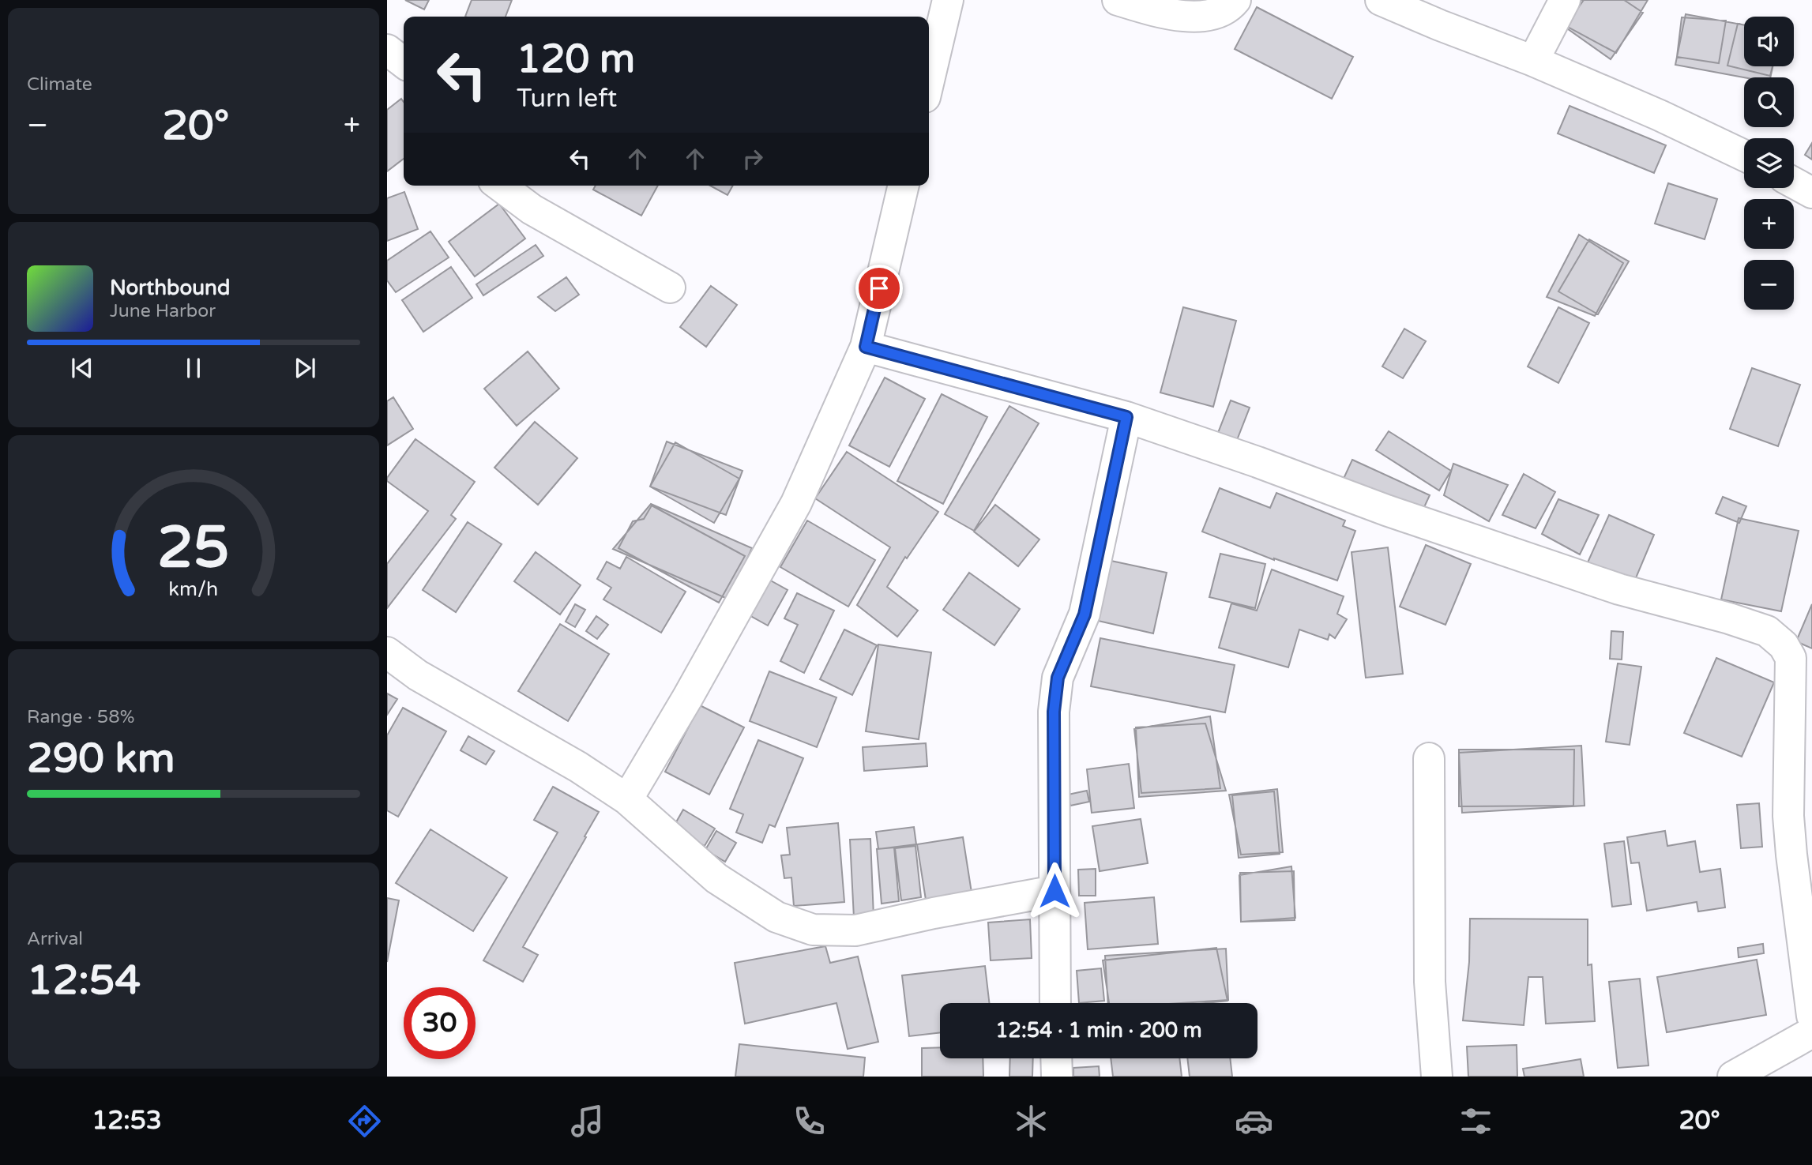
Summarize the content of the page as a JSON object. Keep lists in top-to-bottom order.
{
  "page": {
    "tile": [
      "Climate",
      ["Range · 58%", "290 km"],
      ["Arrival", "12:54"]
    ],
    "map_buttons": ["+", "−"],
    "turn": ["120 m", "Turn left"],
    "heat": ["−", "20°", "+"],
    "song": ["Northbound", "June Harbor"],
    "limit": "30",
    "trip": "12:54 · 1 min · 200 m",
    "tabs": ["12:53", "20°"],
    "gauge": ["25", "km/h"]
  }
}
